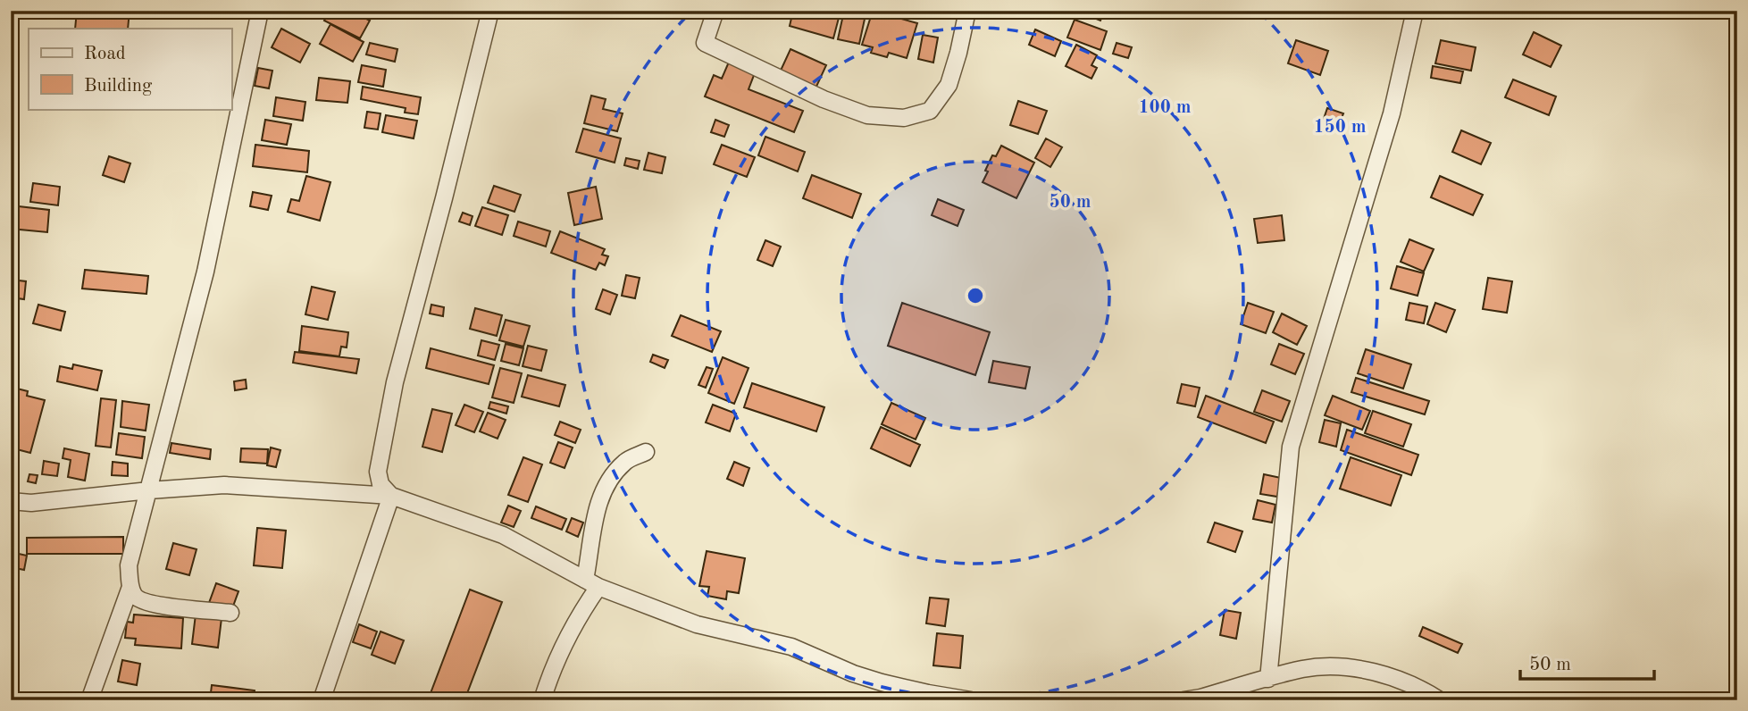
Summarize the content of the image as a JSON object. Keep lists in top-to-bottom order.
{
  "legend": ["Road", "Building"],
  "scale_bar": "50 m",
  "rings": ["100 m", "150 m", "50 m"]
}
